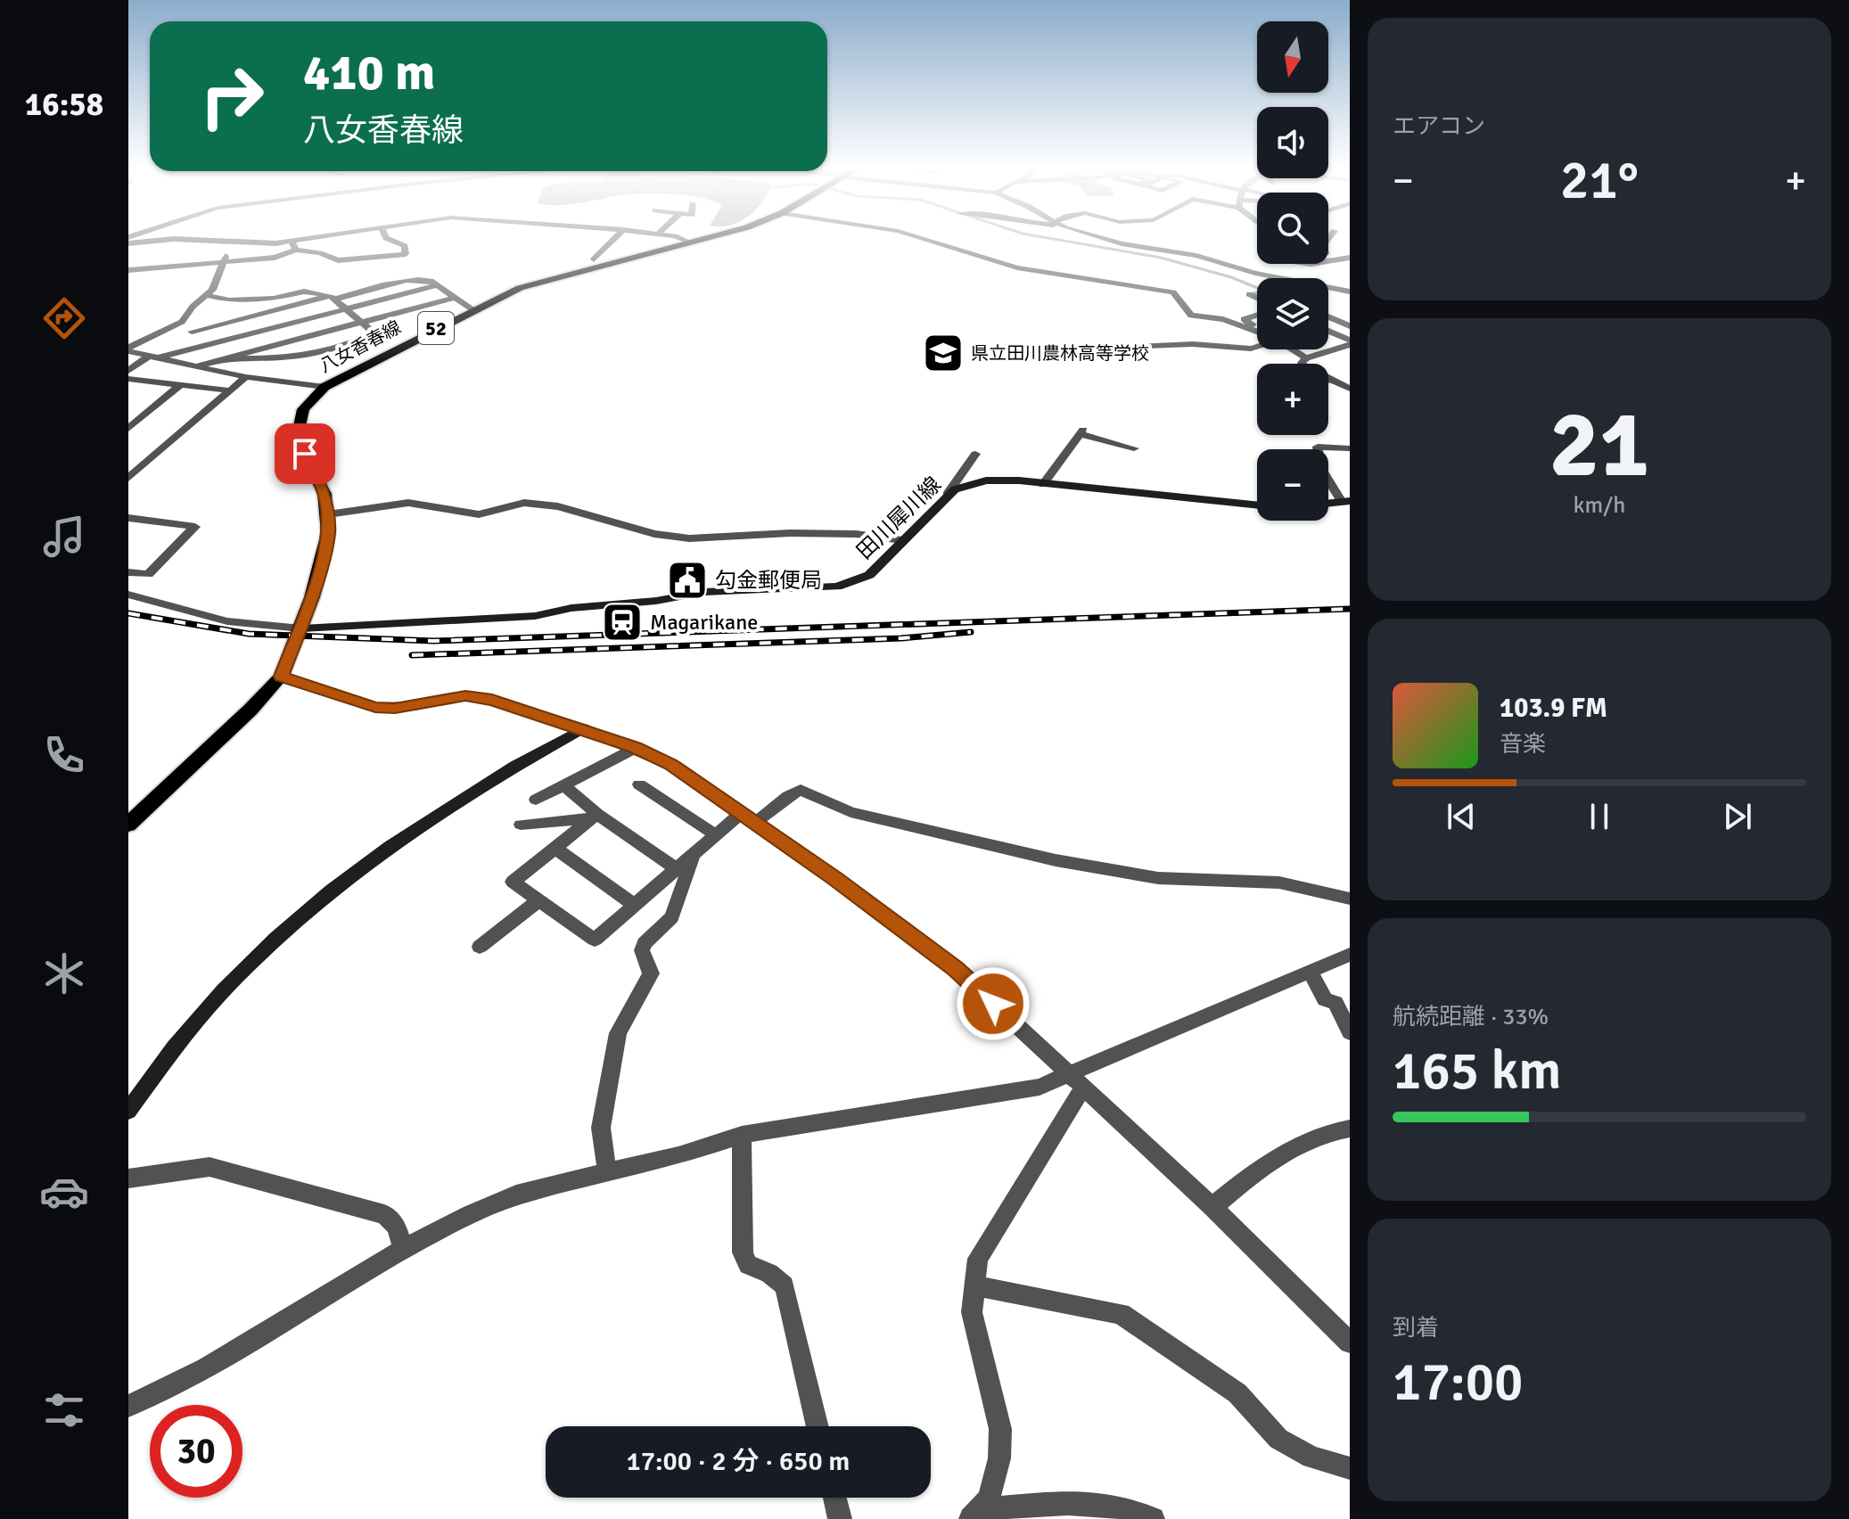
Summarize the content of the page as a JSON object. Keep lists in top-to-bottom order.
{
  "streets": {
    "main road": ["52", "八女香春線", "田川犀川線"]
  },
  "crossings": [
    ["八女香春線", "田川犀川線"]
  ],
  "places": {
    "school or university": ["県立田川農林高等学校"],
    "public building": ["勾金郵便局"],
    "station": ["Magarikane"]
  },
  "north": "bottom",
  "page": {
    "tabs": "16:58",
    "tile": [
      "エアコン",
      ["21", "km/h"],
      ["航続距離 · 33%", "165 km"],
      ["到着", "17:00"]
    ],
    "map_buttons": ["+", "−"],
    "turn": ["410 m", "八女香春線"],
    "heat": ["−", "21°", "+"],
    "song": ["103.9 FM", "音楽"],
    "limit": "30",
    "trip": "17:00 · 2 分 · 650 m"
  }
}
